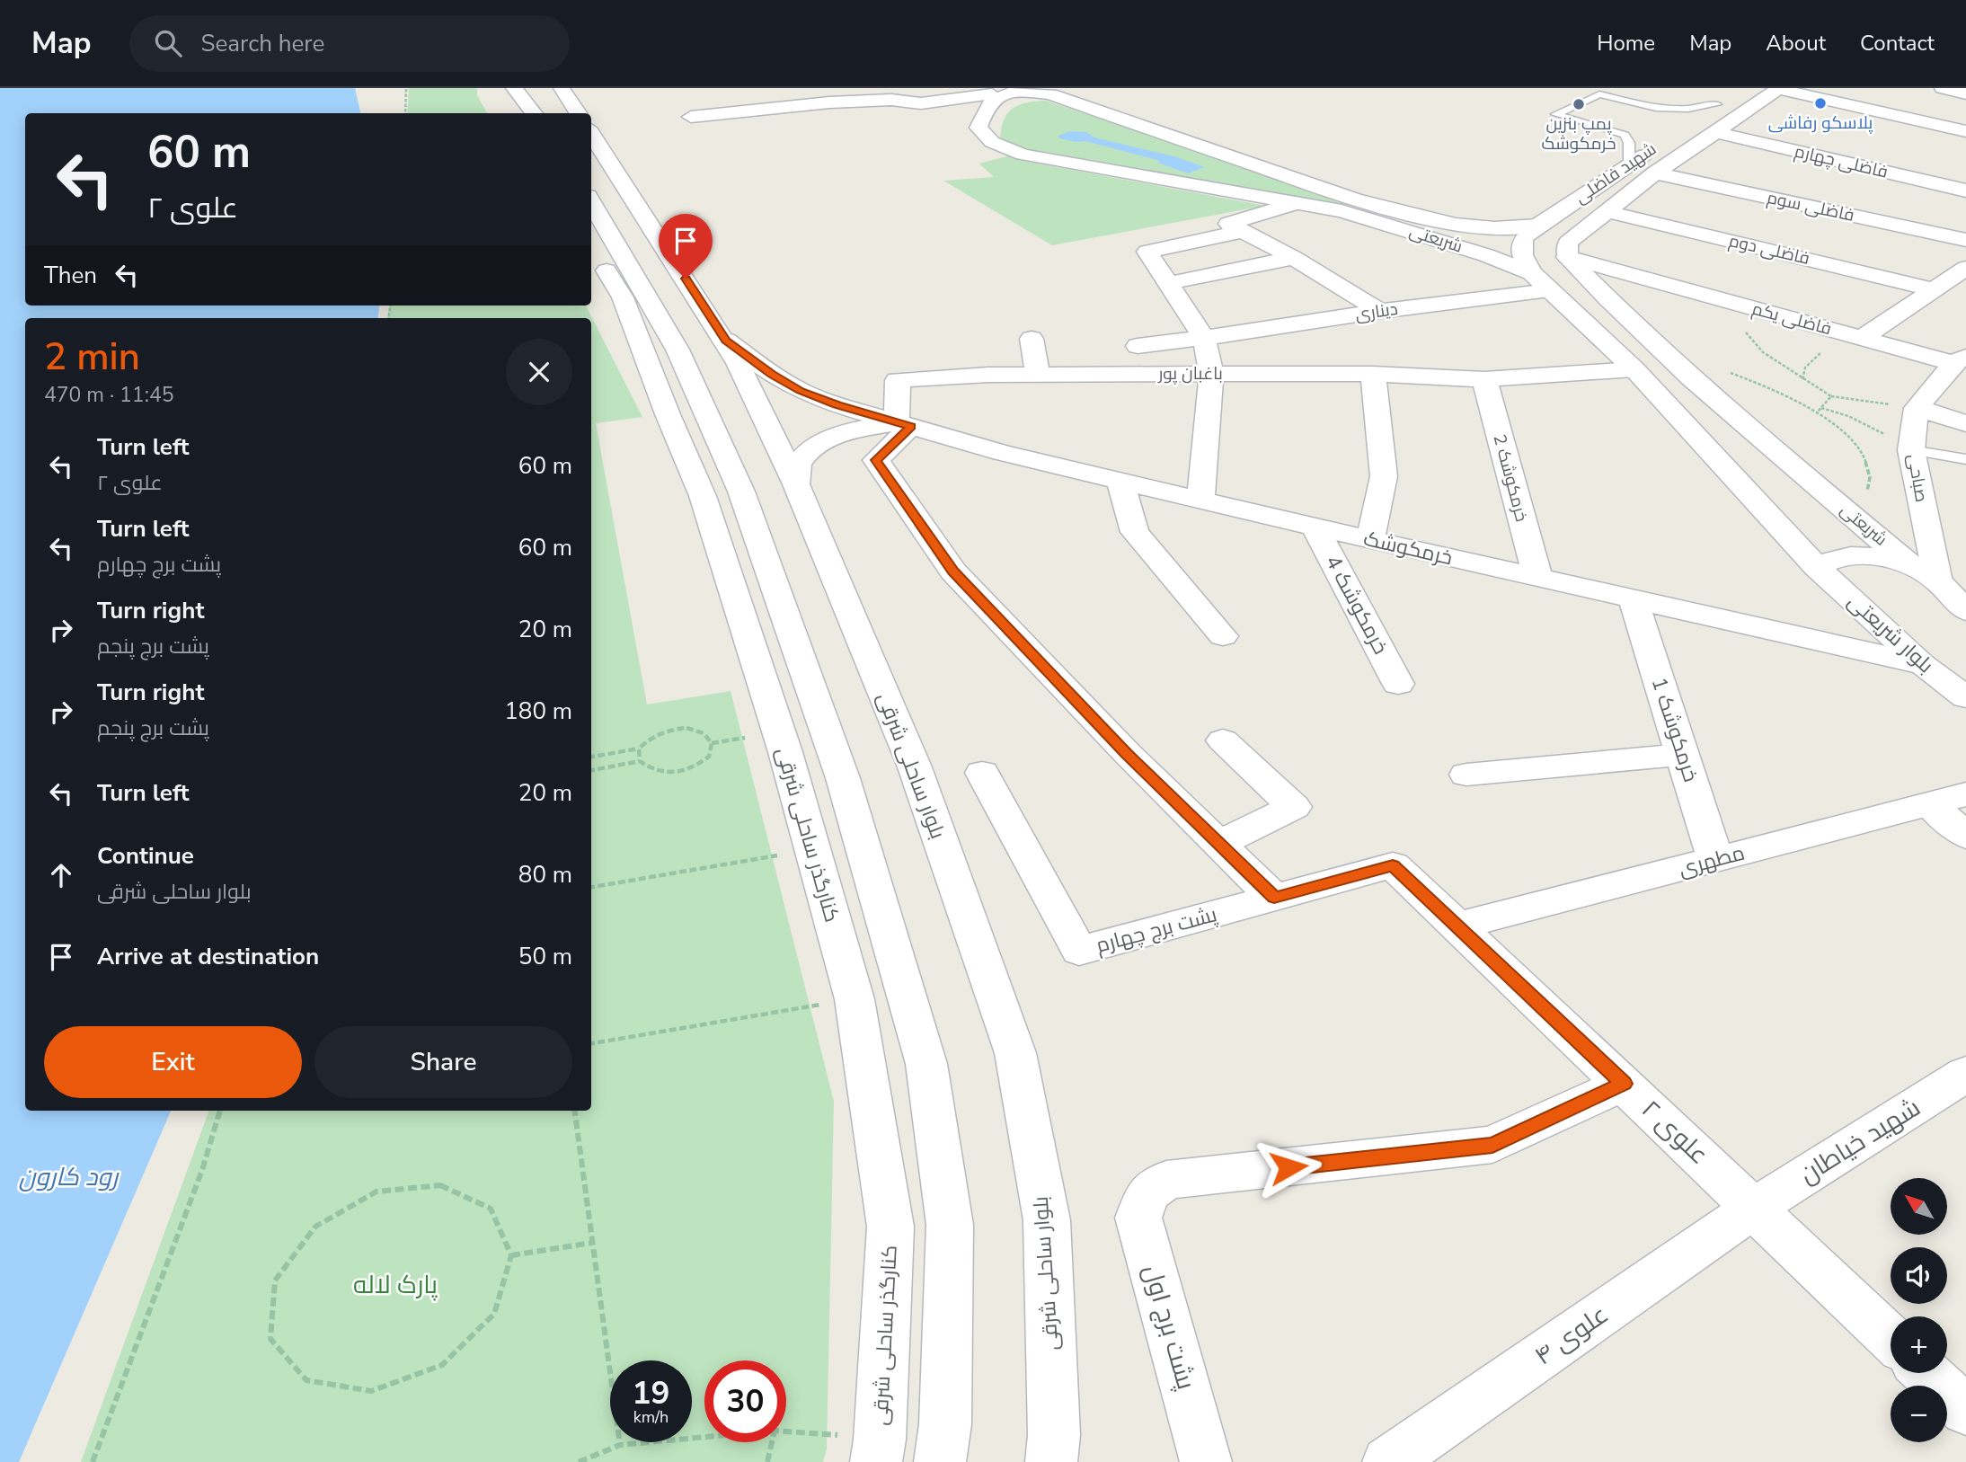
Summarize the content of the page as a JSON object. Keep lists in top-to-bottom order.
{
  "streets": {
    "street": [
      "فاضلی چهارم",
      "شهید فاضلی",
      "فاضلی سوم",
      "شریعتی",
      "فاضلی دوم",
      "دیناری",
      "فاضلی یکم",
      "باغبان پور",
      "خرمکوشک 2",
      "صباحی",
      "خرمکوشک",
      "خرمکوشک 4",
      "بلوار شریعتی",
      "خرمکوشک 1",
      "بلوار ساحلی شرقی",
      "کنارگذر ساحلی شرقی",
      "مطهری",
      "پشت برج چهارم",
      "علوی ۲",
      "شهید خیاطان",
      "پشت برج اول",
      "علوی ۴"
    ]
  },
  "crossings": [
    ["فاضلی چهارم", "شهید فاضلی"],
    ["شهید فاضلی", "فاضلی سوم"],
    ["شهید فاضلی", "شریعتی"],
    ["شهید فاضلی", "فاضلی دوم"],
    ["شریعتی", "دیناری"],
    ["شریعتی", "باغبان پور"],
    ["شریعتی", "بلوار شریعتی"],
    ["باغبان پور", "خرمکوشک 2"],
    ["باغبان پور", "خرمکوشک"],
    ["خرمکوشک 2", "خرمکوشک"],
    ["خرمکوشک", "خرمکوشک 4"],
    ["خرمکوشک", "بلوار شریعتی"],
    ["خرمکوشک", "خرمکوشک 1"],
    ["خرمکوشک", "بلوار ساحلی شرقی"],
    ["خرمکوشک 1", "مطهری"],
    ["مطهری", "علوی ۲"],
    ["پشت برج چهارم", "علوی ۲"],
    ["علوی ۲", "شهید خیاطان"],
    ["علوی ۲", "پشت برج اول"],
    ["علوی ۲", "علوی ۴"],
    ["شهید خیاطان", "علوی ۴"]
  ],
  "water": ["رود کارون"],
  "parks": ["پارک لاله"],
  "places": ["پلاسکو رفاشی", "پمپ بنزین خرمکوشک"],
  "north": "top left",
  "page": {
    "header": "Map",
    "search": "Search here",
    "nav": [
      "Home",
      "Map",
      "About",
      "Contact"
    ],
    "turn": ["60 m", "علوی ۲"],
    "then": "Then",
    "heading": ["2 min", "470 m · 11:45"],
    "list": [
      {
        "name": "Turn left",
        "note": "علوی ۲",
        "value": "60 m"
      },
      {
        "name": "Turn left",
        "note": "پشت برج چهارم",
        "value": "60 m"
      },
      {
        "name": "Turn right",
        "note": "پشت برج پنجم",
        "value": "20 m"
      },
      {
        "name": "Turn right",
        "note": "پشت برج پنجم",
        "value": "180 m"
      },
      {
        "name": "Turn left",
        "value": "20 m"
      },
      {
        "name": "Continue",
        "note": "بلوار ساحلی شرقی",
        "value": "80 m"
      },
      {
        "name": "Arrive at destination",
        "value": "50 m"
      }
    ],
    "buttons": ["Exit", "Share"],
    "map_buttons": ["+", "−"],
    "speed": "19 km/h",
    "limit": "30"
  }
}
